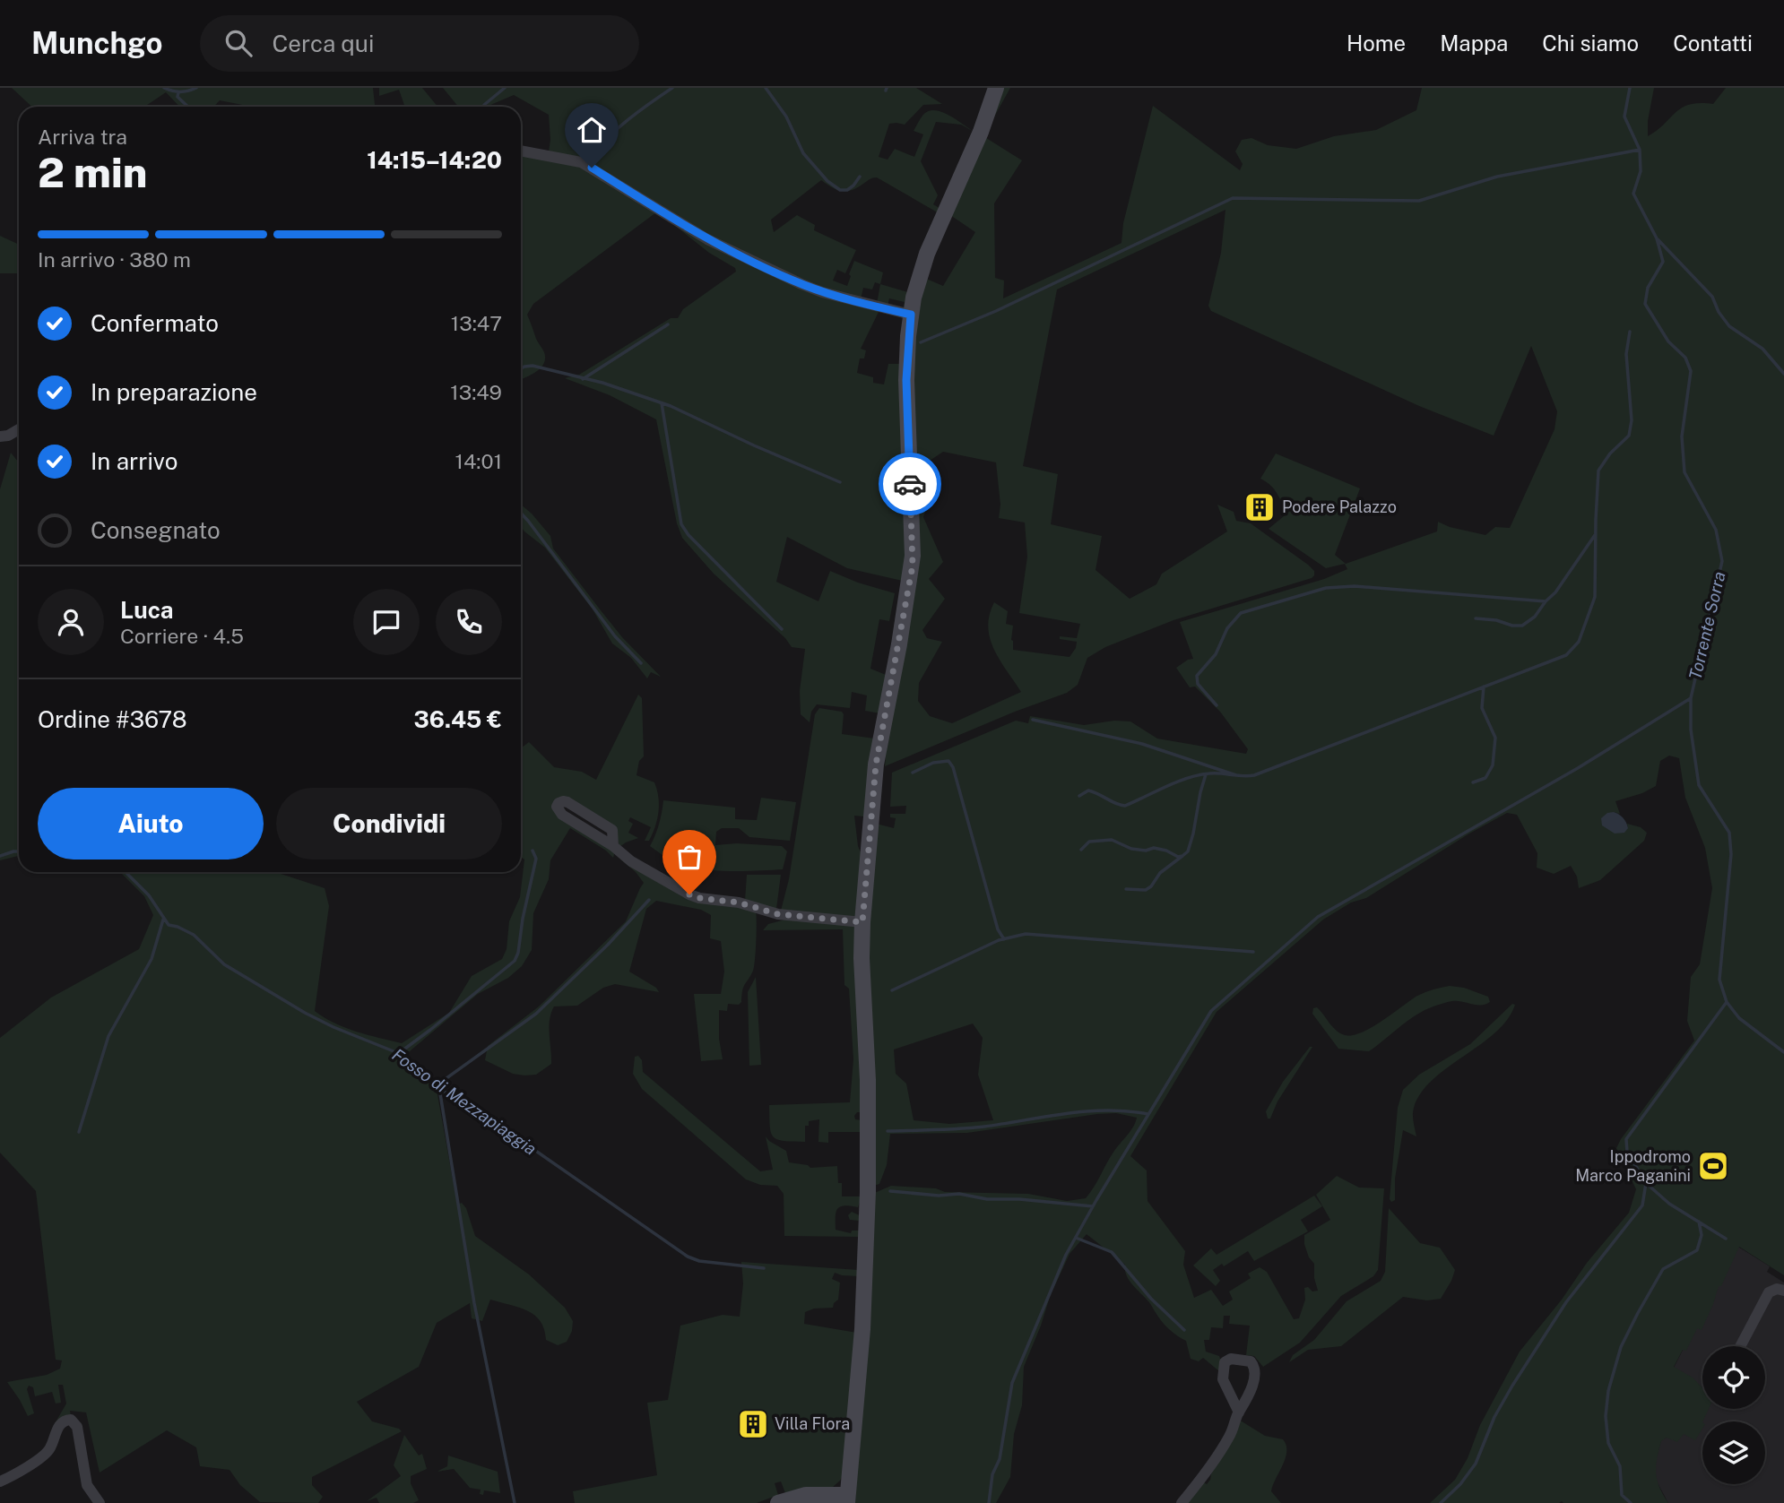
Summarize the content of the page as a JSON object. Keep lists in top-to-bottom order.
{
  "water": ["Torrente Sorra", "Fosso di Mezzapiaggia"],
  "places": {
    "building": ["Podere Palazzo", "Villa Flora"],
    "sports": ["Ippodromo Marco Paganini"]
  },
  "page": {
    "header": "Munchgo",
    "search": "Cerca qui",
    "nav": [
      "Home",
      "Mappa",
      "Chi siamo",
      "Contatti"
    ],
    "heading": ["2 min", "Arriva tra", "14:15–14:20"],
    "panel": [
      "Luca",
      "Corriere · 4.5",
      "Ordine #3678",
      "36.45 €"
    ],
    "bar": "In arrivo · 380 m",
    "list": [
      ["Confermato", "13:47"],
      ["In preparazione", "13:49"],
      ["In arrivo", "14:01"],
      "Consegnato"
    ],
    "buttons": ["Aiuto", "Condividi"]
  }
}
